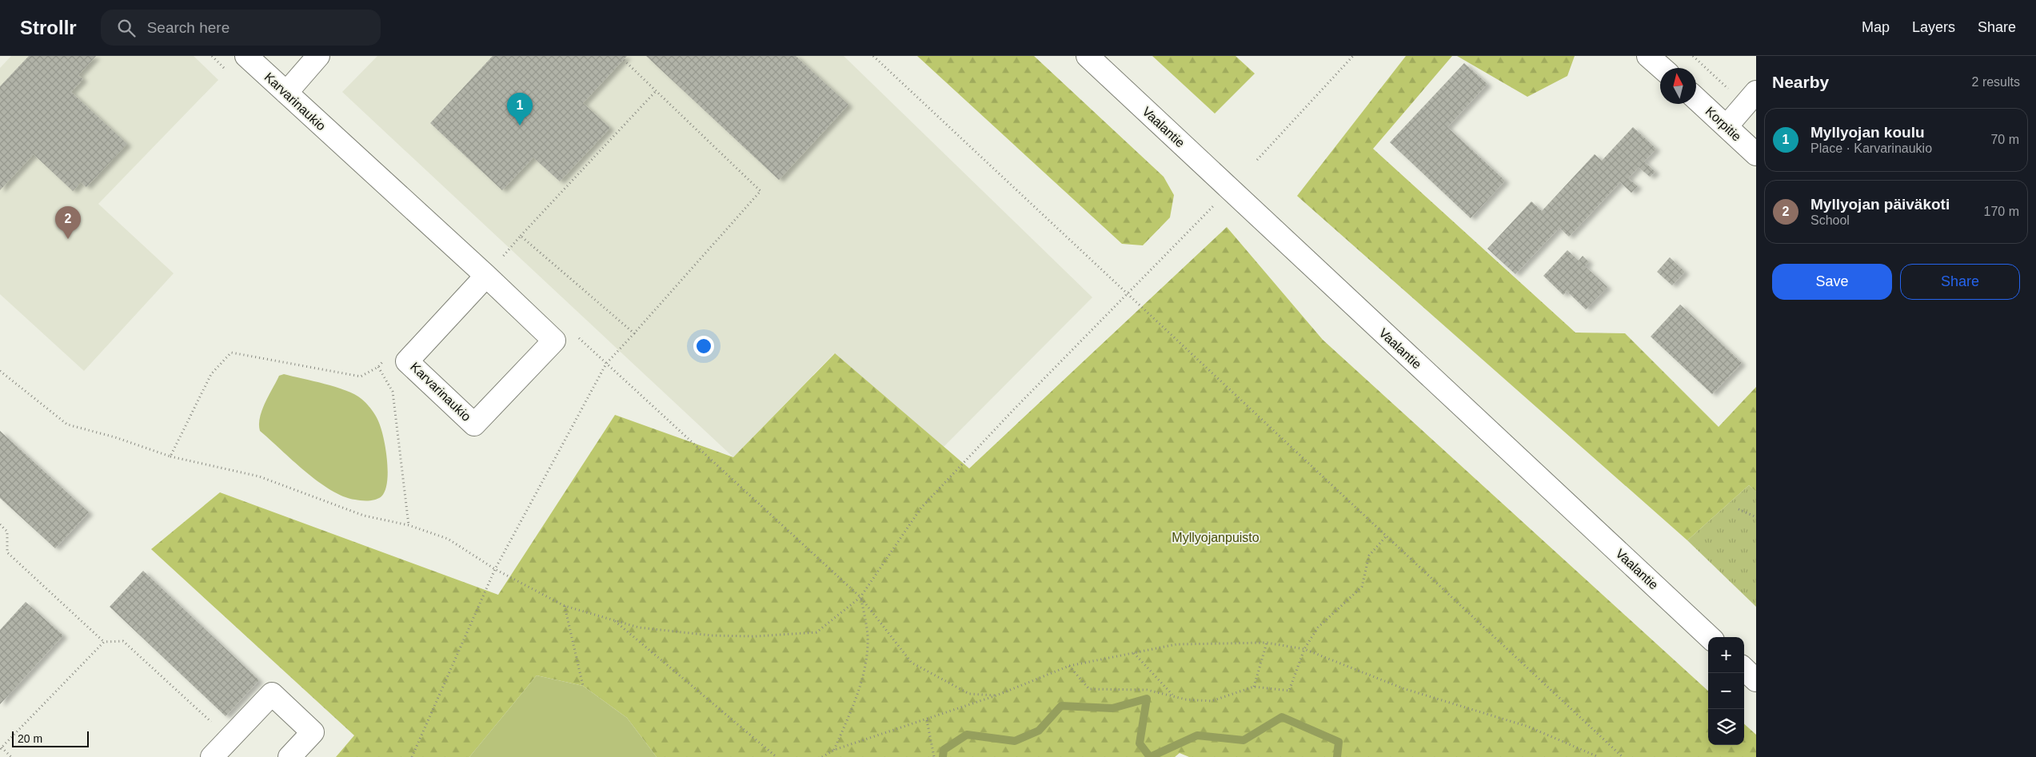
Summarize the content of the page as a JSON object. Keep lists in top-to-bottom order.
{
  "streets": {
    "street": ["Karvarinaukio", "Korpitie", "Vaalantie"]
  },
  "parks": ["Myllyojanpuisto"],
  "scale_bar": "20 m",
  "north": "top",
  "page": {
    "header": "Strollr",
    "search": "Search here",
    "nav": ["Map", "Layers", "Share"],
    "heading": ["Nearby", "2 results"],
    "pins": ["1", "2"],
    "list": [
      {
        "mark": "1",
        "name": "Myllyojan koulu",
        "note": "Place · Karvarinaukio",
        "value": "70 m"
      },
      {
        "mark": "2",
        "name": "Myllyojan päiväkoti",
        "note": "School",
        "value": "170 m"
      }
    ],
    "buttons": ["Save", "Share"],
    "map_buttons": ["+", "−"],
    "scale": "20 m"
  }
}
